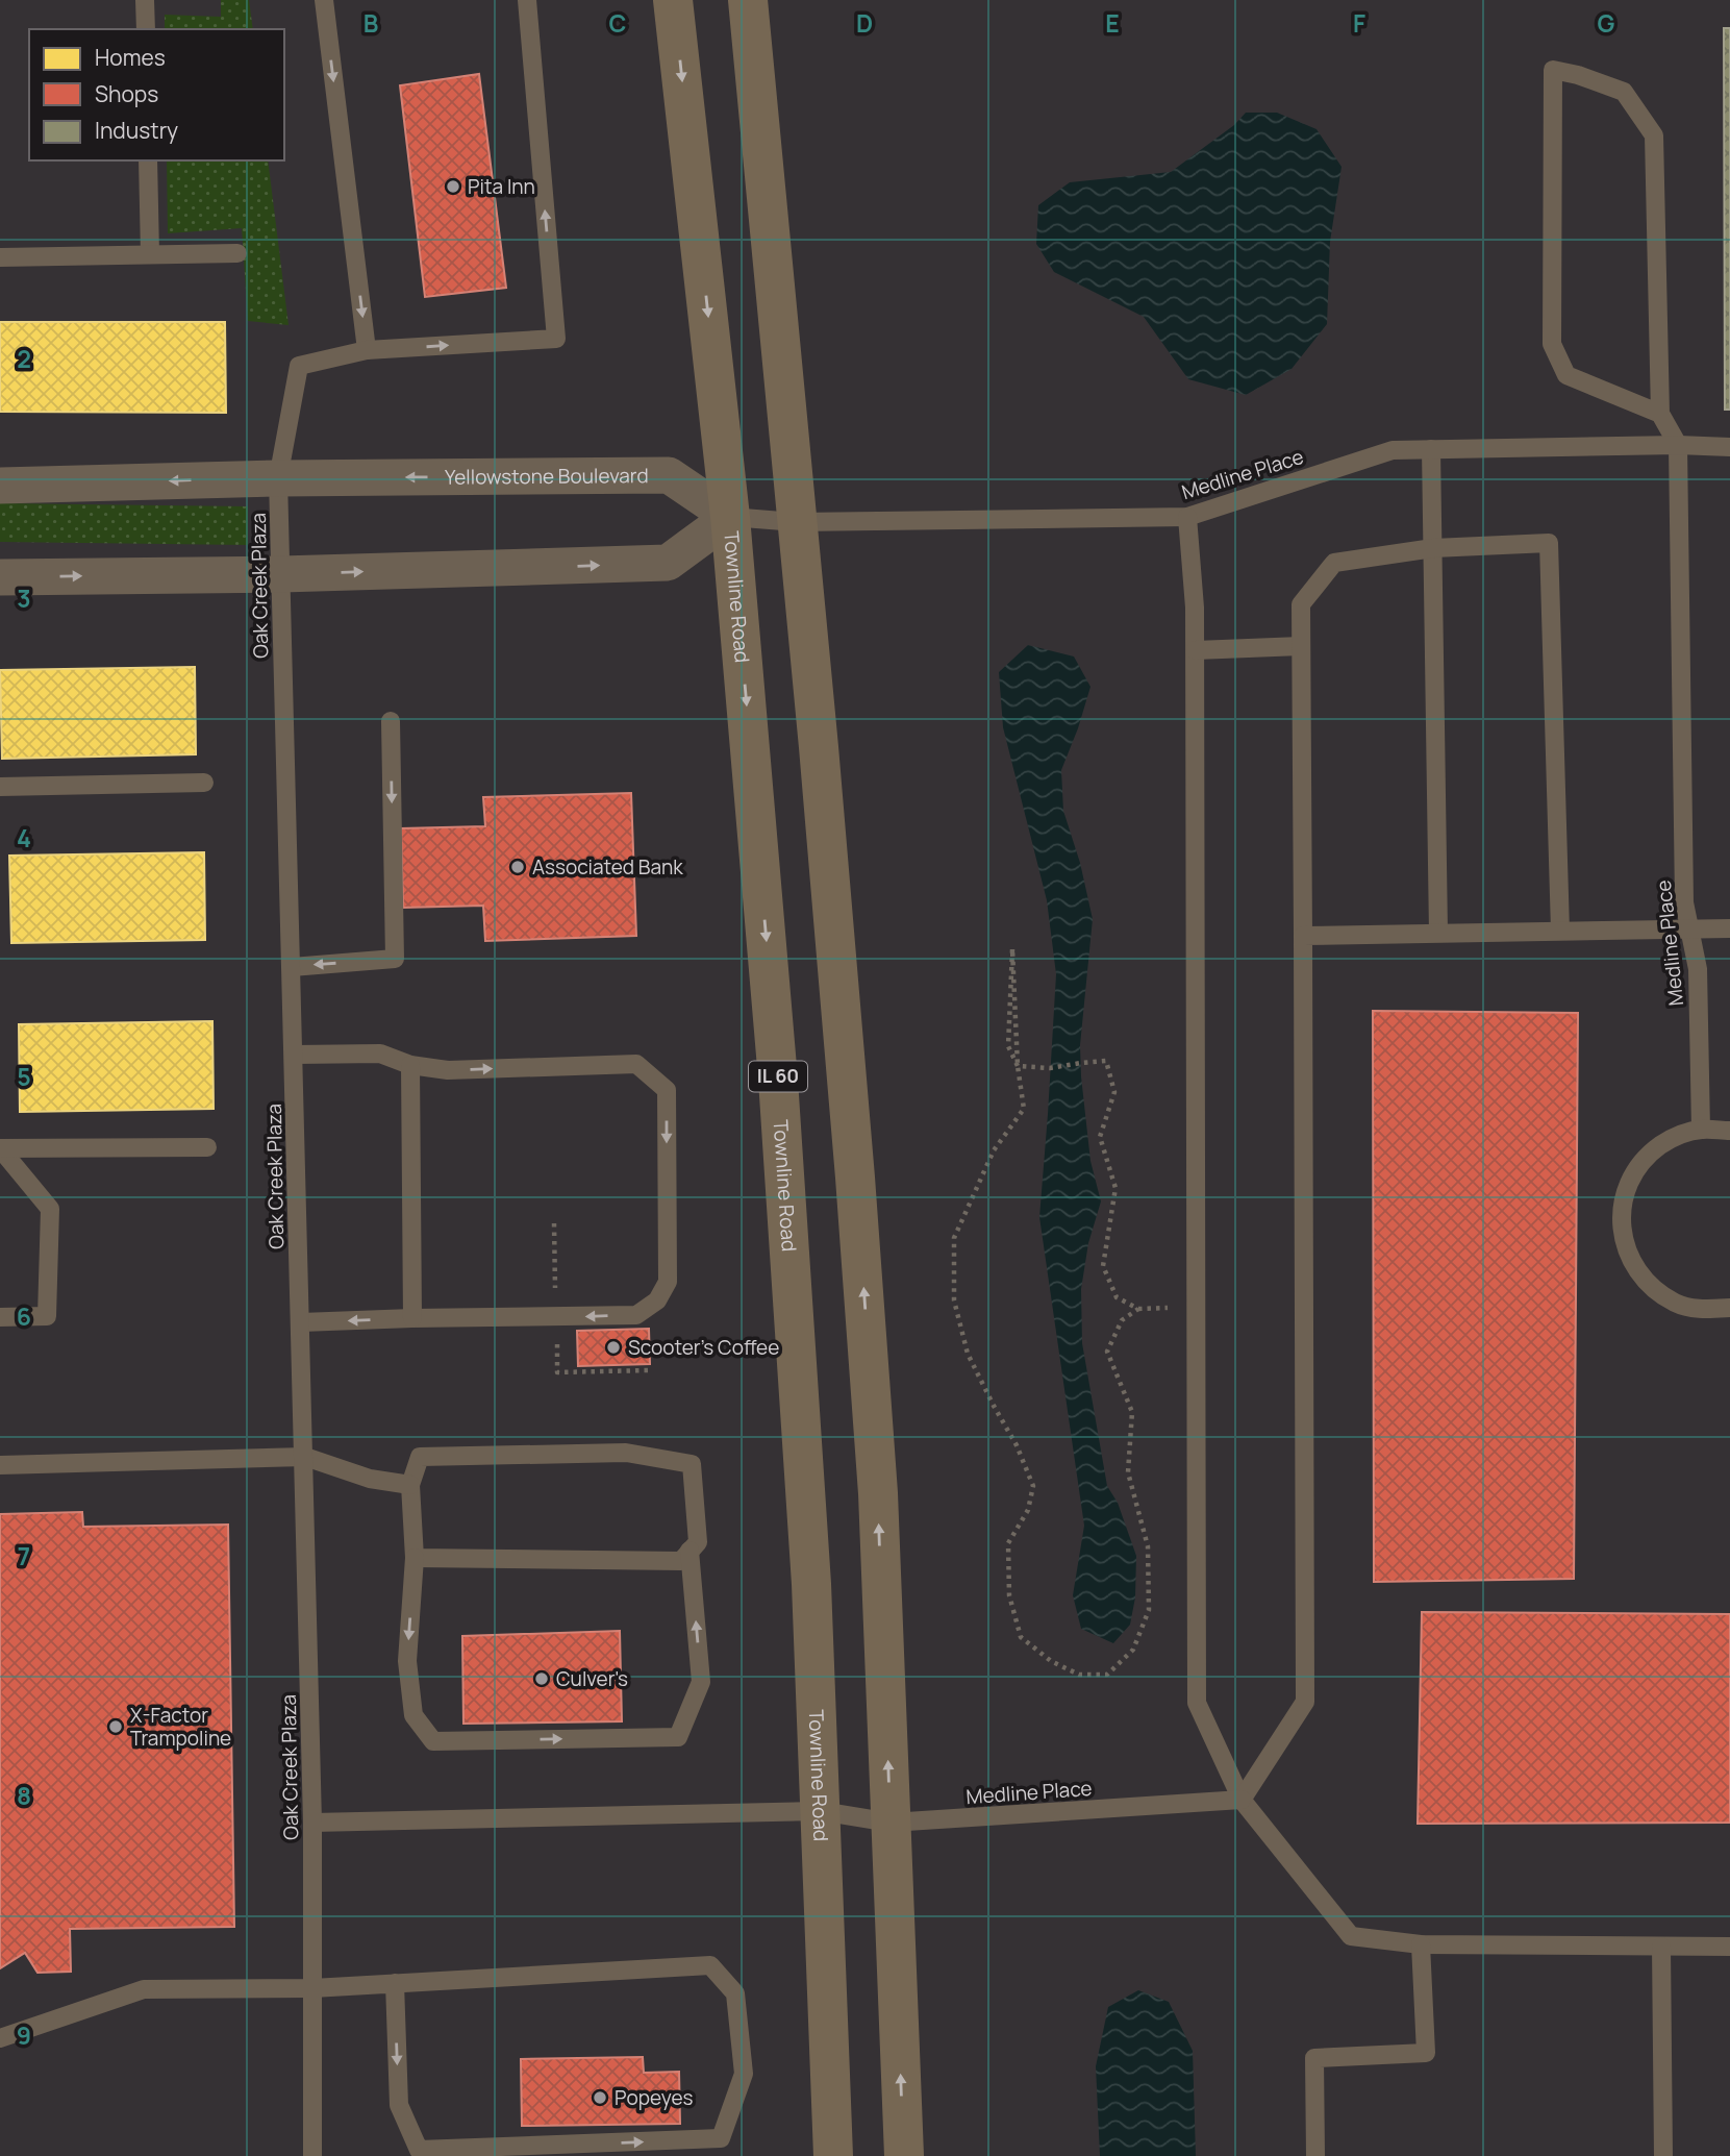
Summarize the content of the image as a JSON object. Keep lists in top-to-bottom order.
{
  "streets": {
    "main road": ["Townline Road", "IL 60"],
    "street": ["Yellowstone Boulevard"],
    "lane": ["Medline Place", "Oak Creek Plaza"]
  },
  "crossings": [
    ["Medline Place", "Yellowstone Boulevard"],
    ["Medline Place", "Oak Creek Plaza"],
    ["Medline Place", "Townline Road"],
    ["Yellowstone Boulevard", "Oak Creek Plaza"],
    ["Yellowstone Boulevard", "Townline Road"]
  ],
  "places": [
    "Pita Inn",
    "Associated Bank",
    "Scooter's Coffee",
    "Culver's",
    "X-Factor Trampoline",
    "Popeyes"
  ],
  "legend": ["Homes", "Shops", "Industry"],
  "grid": {
    "columns": [
      "B",
      "C",
      "D",
      "E",
      "F",
      "G"
    ],
    "rows": [
      "2",
      "3",
      "4",
      "5",
      "6",
      "7",
      "8",
      "9"
    ]
  }
}
